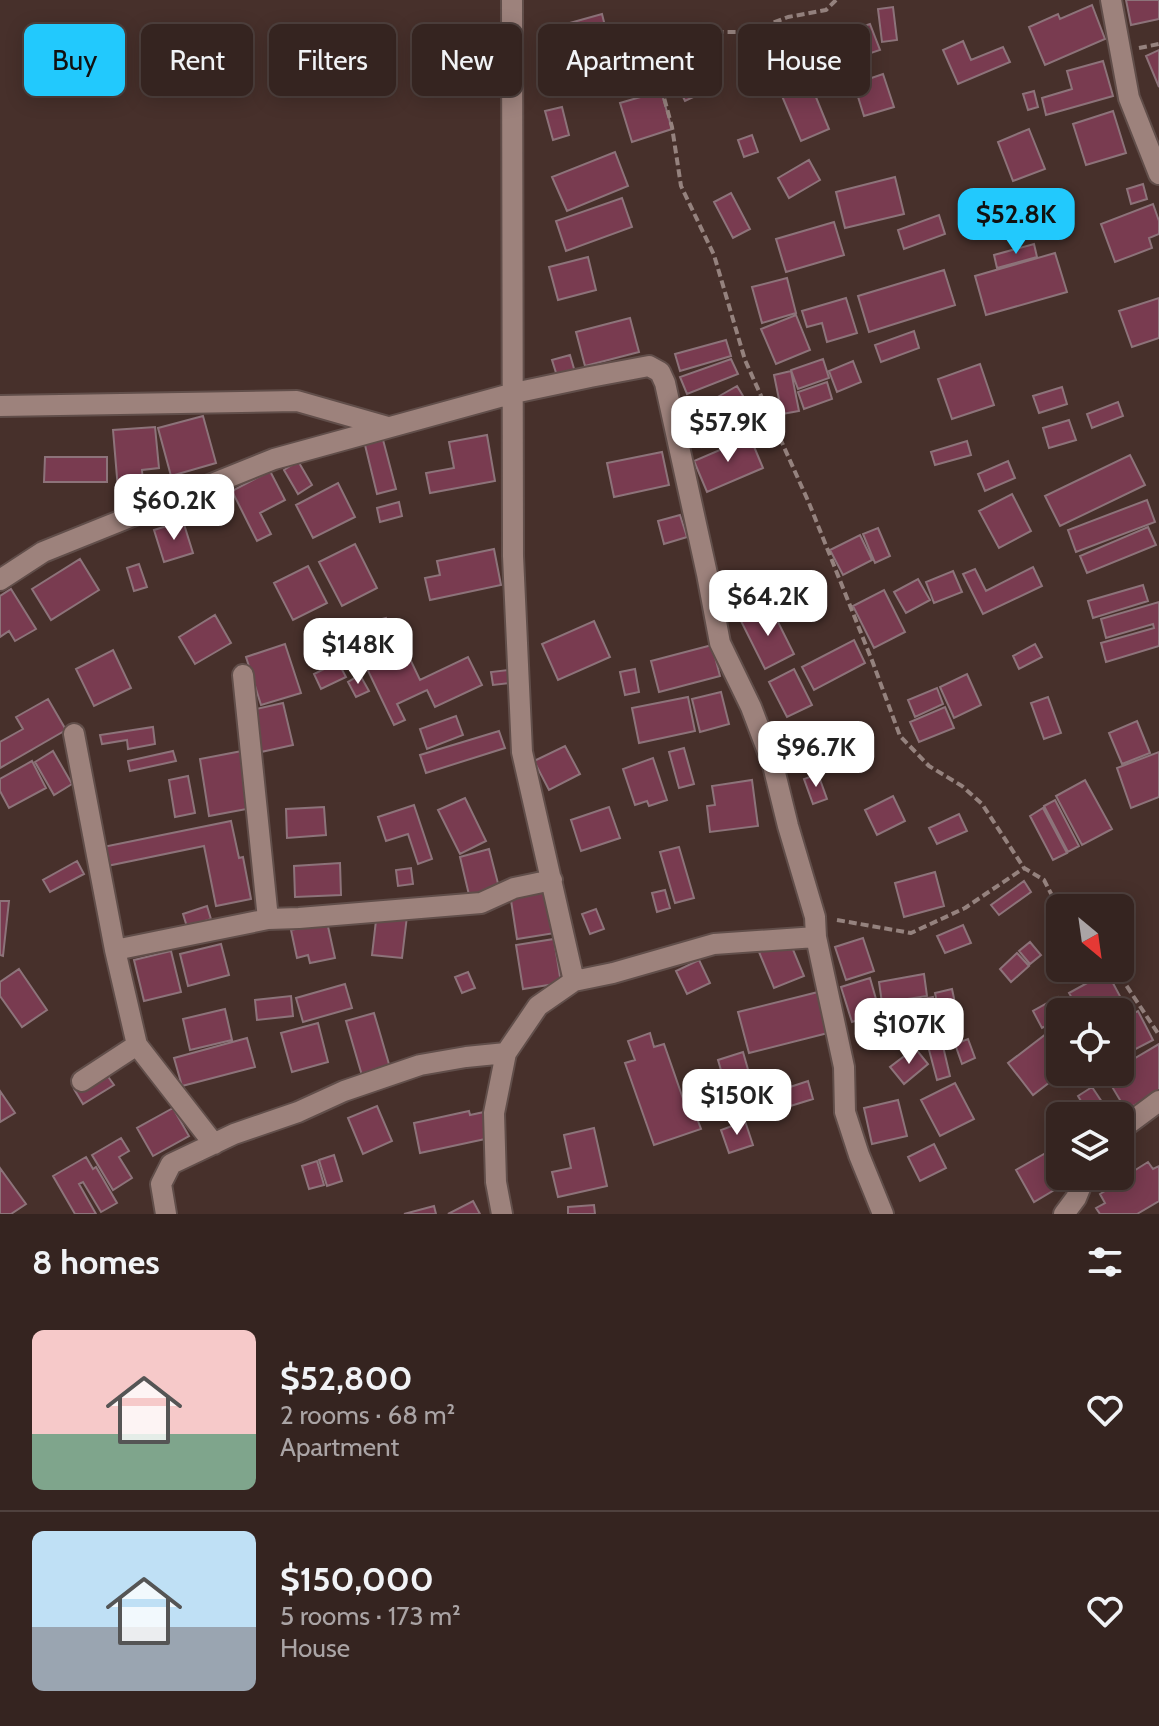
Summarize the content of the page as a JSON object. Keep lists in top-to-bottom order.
{
  "north": "bottom right",
  "page": {
    "chip": [
      "Buy",
      "Rent",
      "Filters",
      "New",
      "Apartment",
      "House"
    ],
    "price": [
      "$52.8K",
      "$57.9K",
      "$60.2K",
      "$64.2K",
      "$148K",
      "$96.7K",
      "$107K",
      "$150K"
    ],
    "heading": "8 homes",
    "list": [
      {
        "name": "$52,800",
        "note": "2 rooms · 68 m² · Apartment"
      },
      {
        "name": "$150,000",
        "note": "5 rooms · 173 m² · House"
      }
    ]
  }
}
